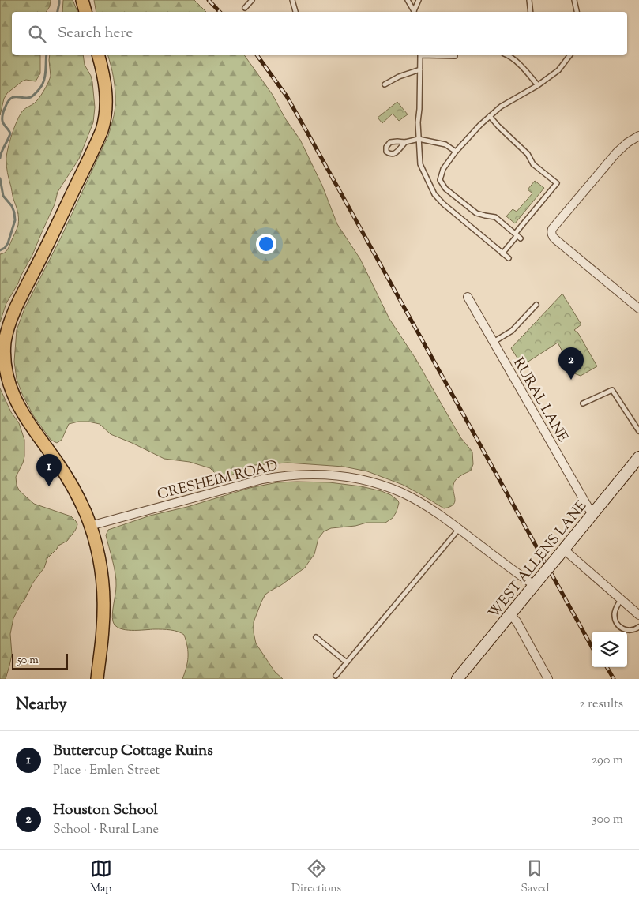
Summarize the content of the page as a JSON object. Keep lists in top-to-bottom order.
{
  "streets": {
    "main road": ["WEST ALLENS LANE"],
    "street": ["RURAL LANE", "CRESHEIM ROAD"]
  },
  "crossings": [
    ["RURAL LANE", "WEST ALLENS LANE"],
    ["CRESHEIM ROAD", "WEST ALLENS LANE"]
  ],
  "scale_bar": "50 m",
  "page": {
    "search": "Search here",
    "pins": ["2", "1"],
    "scale": "50 m",
    "heading": ["Nearby", "2 results"],
    "list": [
      {
        "mark": "1",
        "name": "Buttercup Cottage Ruins",
        "note": "Place · Emlen Street",
        "value": "290 m"
      },
      {
        "mark": "2",
        "name": "Houston School",
        "note": "School · Rural Lane",
        "value": "300 m"
      }
    ],
    "nav": ["Map", "Directions", "Saved"]
  }
}
